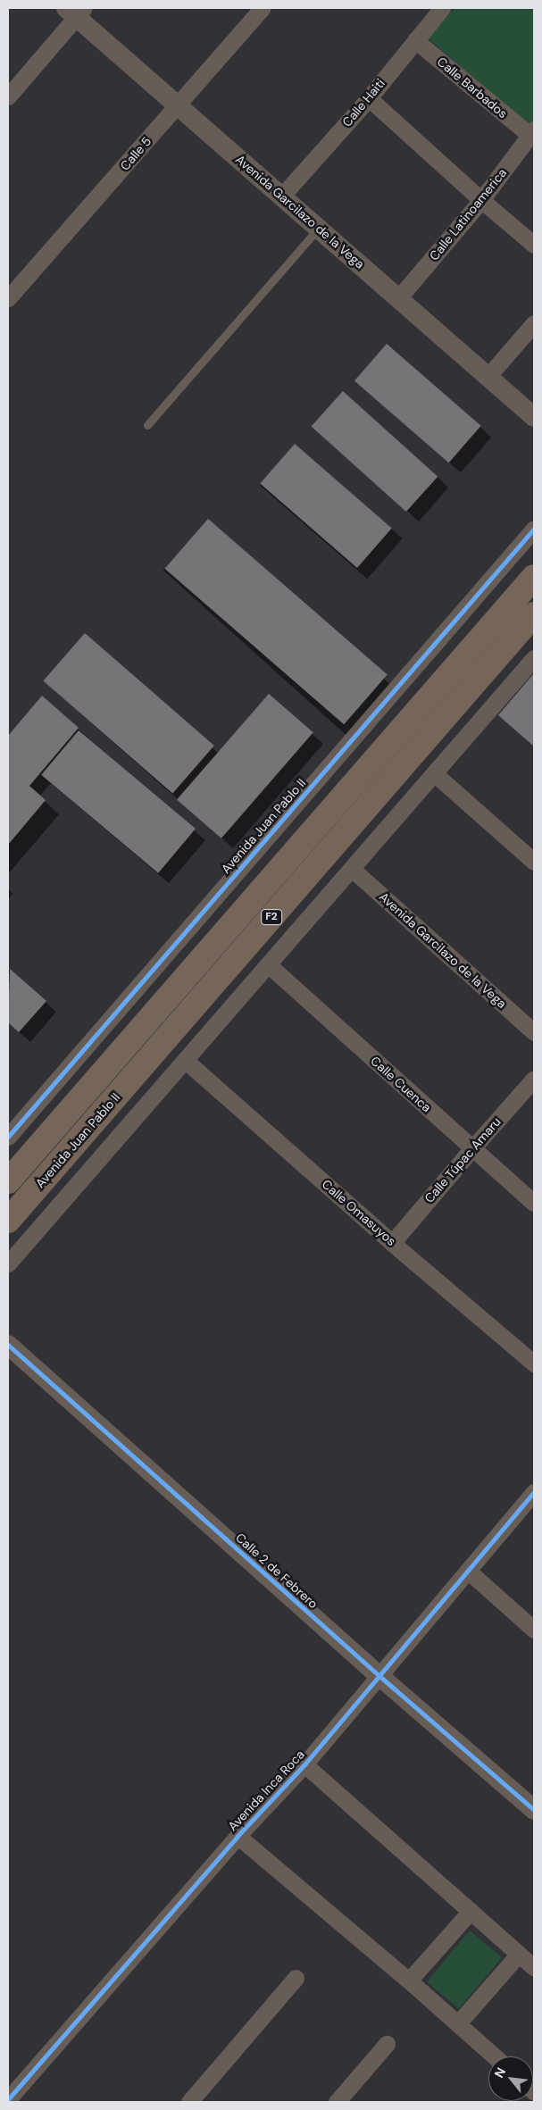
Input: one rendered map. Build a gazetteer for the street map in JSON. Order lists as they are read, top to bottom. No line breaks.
{"streets":{"highway":["Avenida Juan Pablo II","F2"],"street":["Calle Barbados","Calle Haiti","Calle 5","Avenida Garcilazo de la Vega","Calle Latinoamerica","Calle Cuenca","Calle Túpac Amaru","Calle Omasuyos","Calle 2 de Febrero","Avenida Inca Roca"]},"crossings":[["Calle Barbados","Calle Haiti"],["Calle Barbados","Calle Latinoamerica"],["Calle Haiti","Avenida Garcilazo de la Vega"],["Calle 5","Avenida Garcilazo de la Vega"],["Avenida Garcilazo de la Vega","Calle Latinoamerica"],["Calle Cuenca","Calle Túpac Amaru"],["Calle Túpac Amaru","Calle Omasuyos"],["Calle 2 de Febrero","Avenida Inca Roca"]],"north":"top left"}
